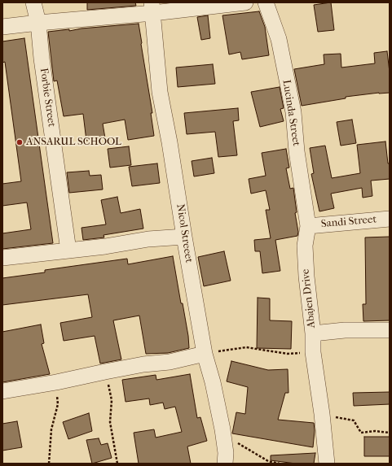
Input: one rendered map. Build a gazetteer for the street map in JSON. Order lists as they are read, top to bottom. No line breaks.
{"streets":{"street":["Forbie Street","Lucinda Street","Sandi Street","Nicol Streeet","Abajen Drive"]},"crossings":[["Lucinda Street","Sandi Street"],["Lucinda Street","Abajen Drive"],["Sandi Street","Abajen Drive"]],"places":["ANSARUL SCHOOL"]}
